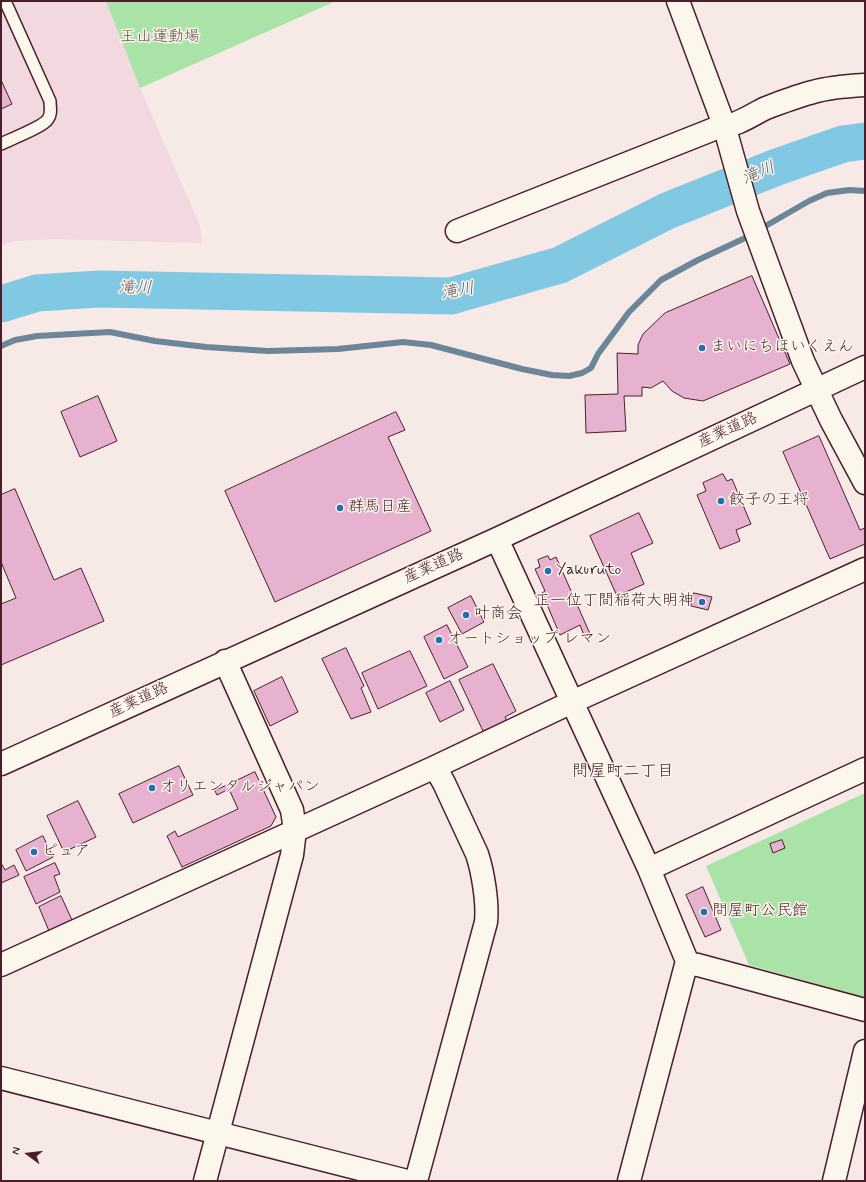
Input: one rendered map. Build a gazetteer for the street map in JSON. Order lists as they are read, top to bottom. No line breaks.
{"streets":{"street":["産業道路"]},"districts":["問屋町二丁目"],"water":["滝川"],"parks":["王山運動場"],"places":["まいにちほいくえん","餃子の王将","群馬日産","Yakuruto","正一位丁間稲荷大明神","叶商会","オートショップ レマン","オリエンタルジャパン","ピュア","問屋町公民館"],"north":"left"}
